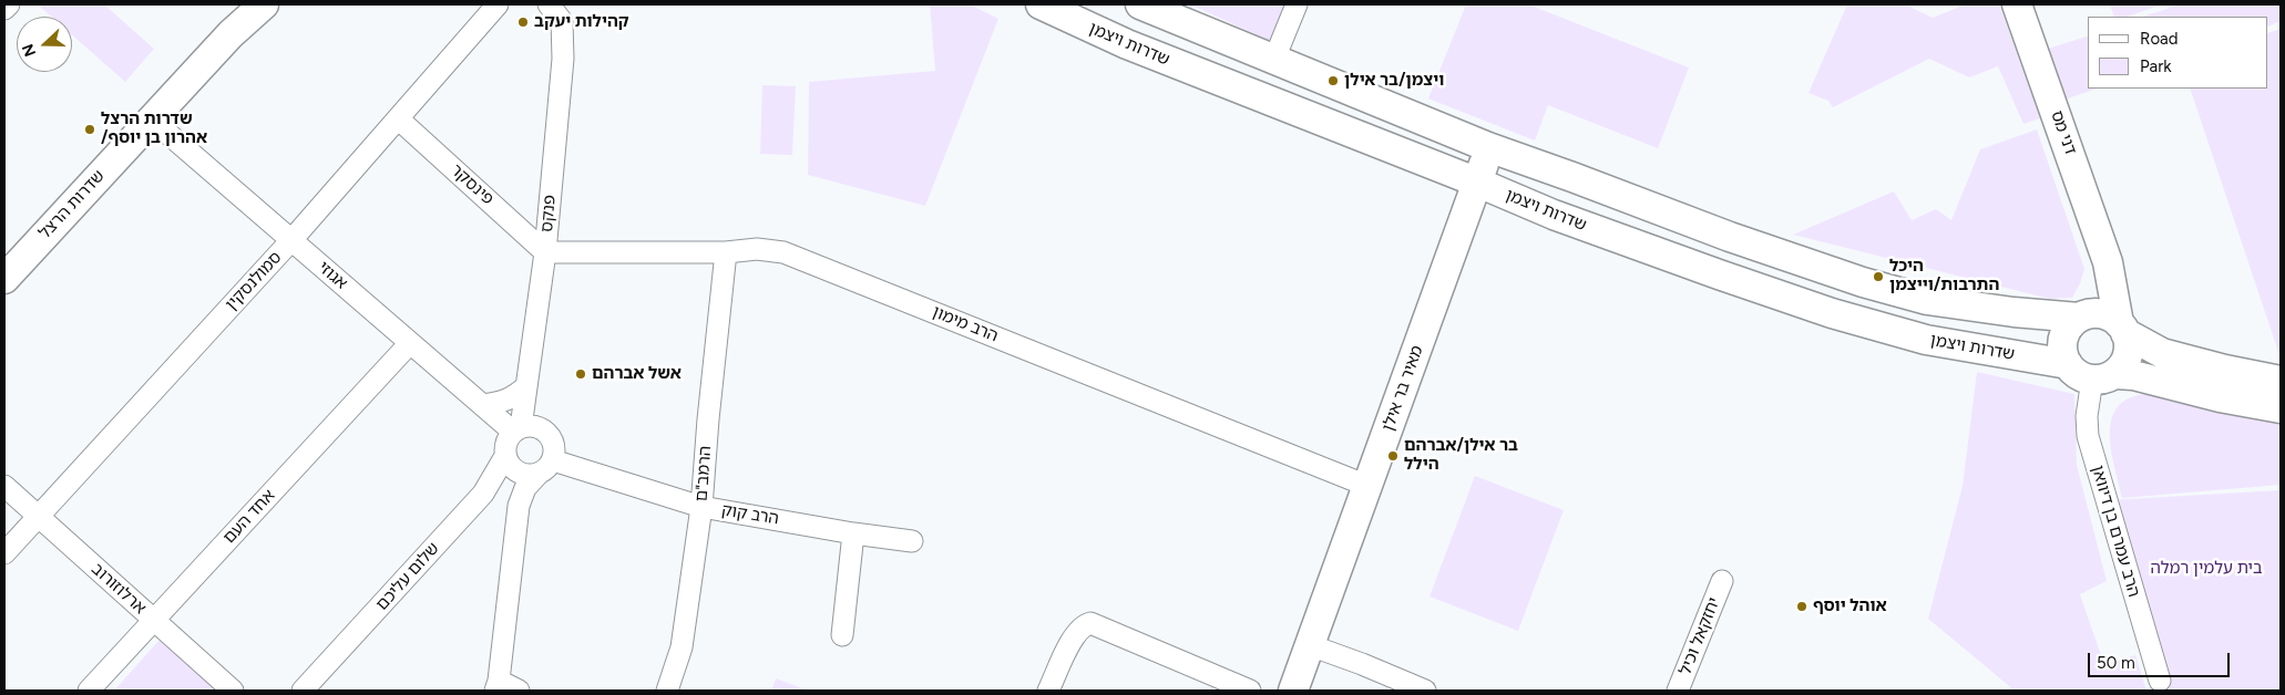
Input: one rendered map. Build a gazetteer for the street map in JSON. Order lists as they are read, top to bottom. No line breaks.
{"streets":{"main road":["שדרות ויצמן","דני מס","שדרות הרצל","מאיר בר אילן"],"street":["פינסקר","פנקס","אגוזי","סמולנסקין","הרב מימון","הרמב\"ם","הרב קוק","אחד העם","הרב עמרם בן דיוואן","שלום עליכם","ארלוזורוב","יחזקאל וכיל"]},"crossings":[["שדרות ויצמן","דני מס"],["שדרות ויצמן","מאיר בר אילן"],["שדרות ויצמן","הרב עמרם בן דיוואן"],["דני מס","הרב עמרם בן דיוואן"],["פינסקר","פנקס"],["פינסקר","סמולנסקין"],["פינסקר","הרב מימון"],["שדרות הרצל","אגוזי"],["פנקס","אגוזי"],["פנקס","הרב מימון"],["פנקס","הרב קוק"],["פנקס","שלום עליכם"],["אגוזי","סמולנסקין"],["אגוזי","הרב קוק"],["אגוזי","אחד העם"],["אגוזי","שלום עליכם"],["סמולנסקין","ארלוזורוב"],["הרב מימון","מאיר בר אילן"],["הרב מימון","הרמב\"ם"],["הרמב\"ם","הרב קוק"],["הרב קוק","שלום עליכם"],["אחד העם","ארלוזורוב"]],"parks":["בית עלמין רמלה"],"places":["קהילות יעקב","ויצמן/בר אילן","שדרות הרצל /אהרון בן יוסף","היכל התרבות/וייצמן","אשל אברהם","בר אילן/אברהם הילל","אוהל יוסף"],"legend":["Road","Park"],"scale_bar":"50 m","north":"left"}
